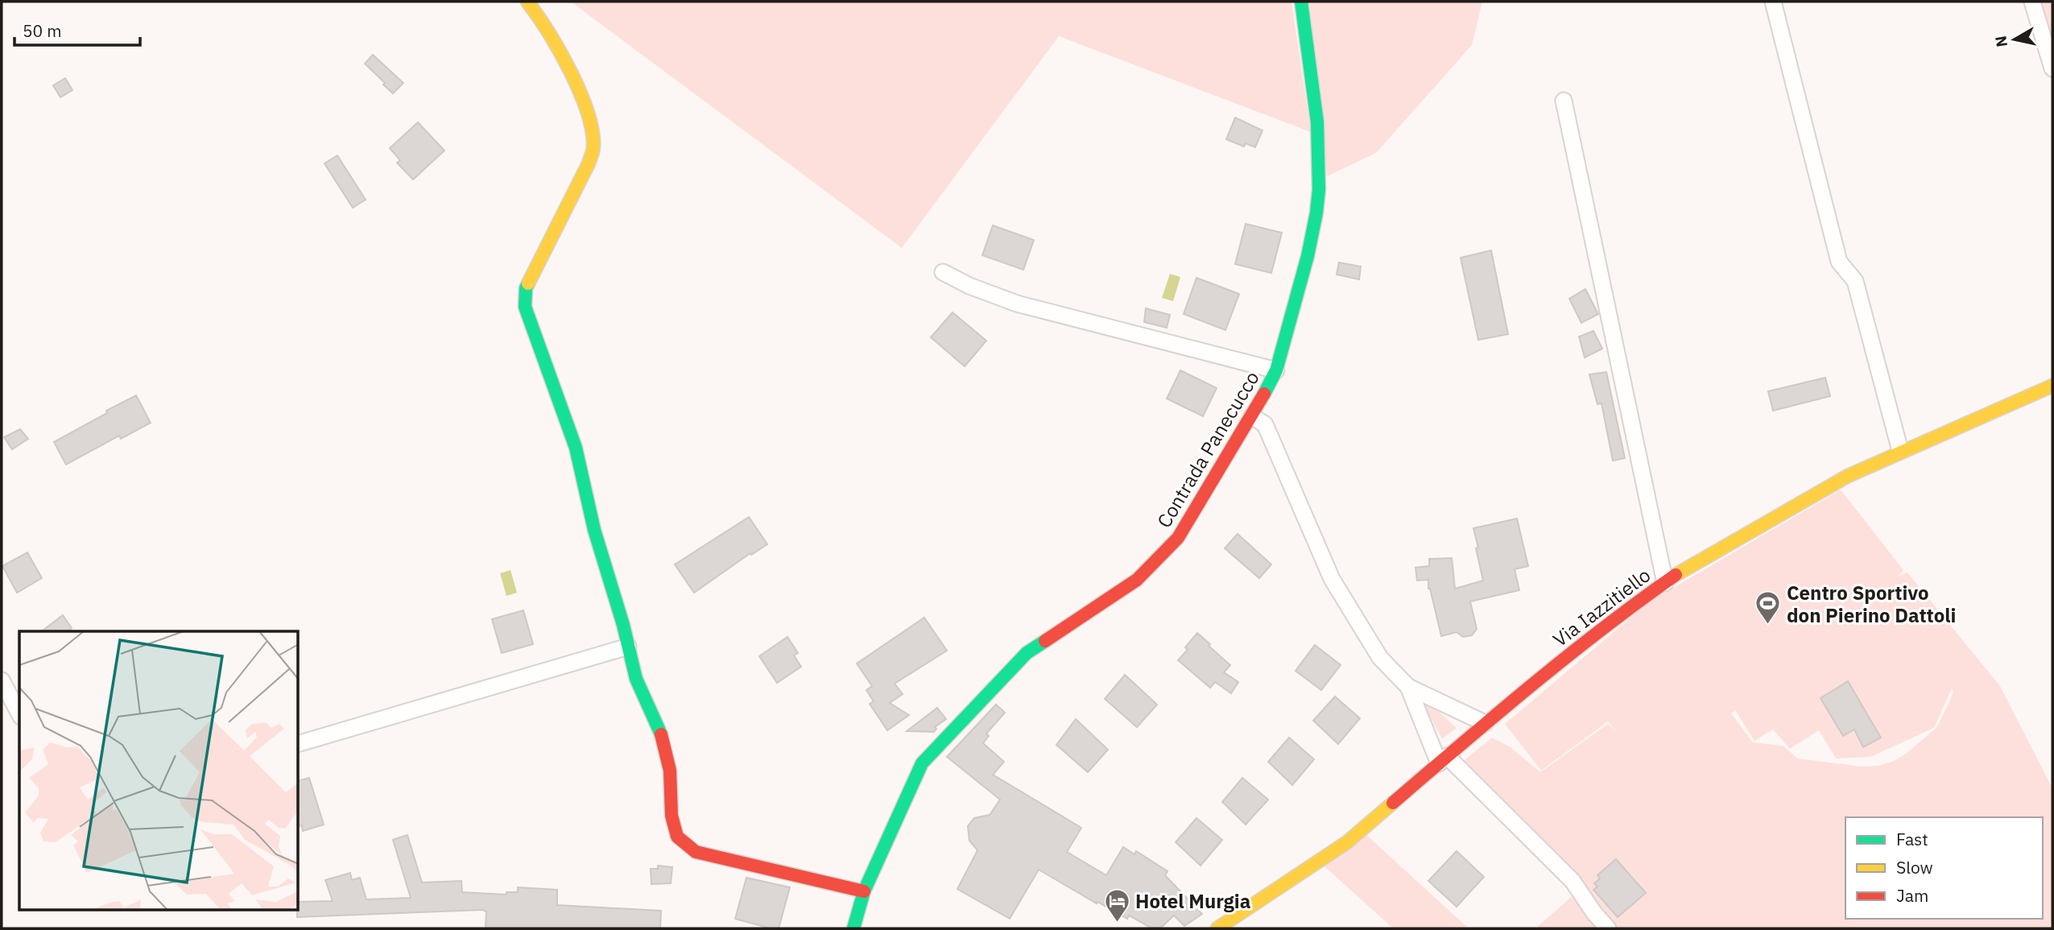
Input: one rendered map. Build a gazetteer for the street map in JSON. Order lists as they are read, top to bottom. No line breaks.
{"streets":{"street":["Contrada Panecucco","Via Iazzitiello"]},"places":{"sports":["Centro Sportivo don Pierino Dattoli"],"hotel":["Hotel Murgia"]},"legend":["Fast","Slow","Jam"],"scale_bar":"50 m","north":"left"}
